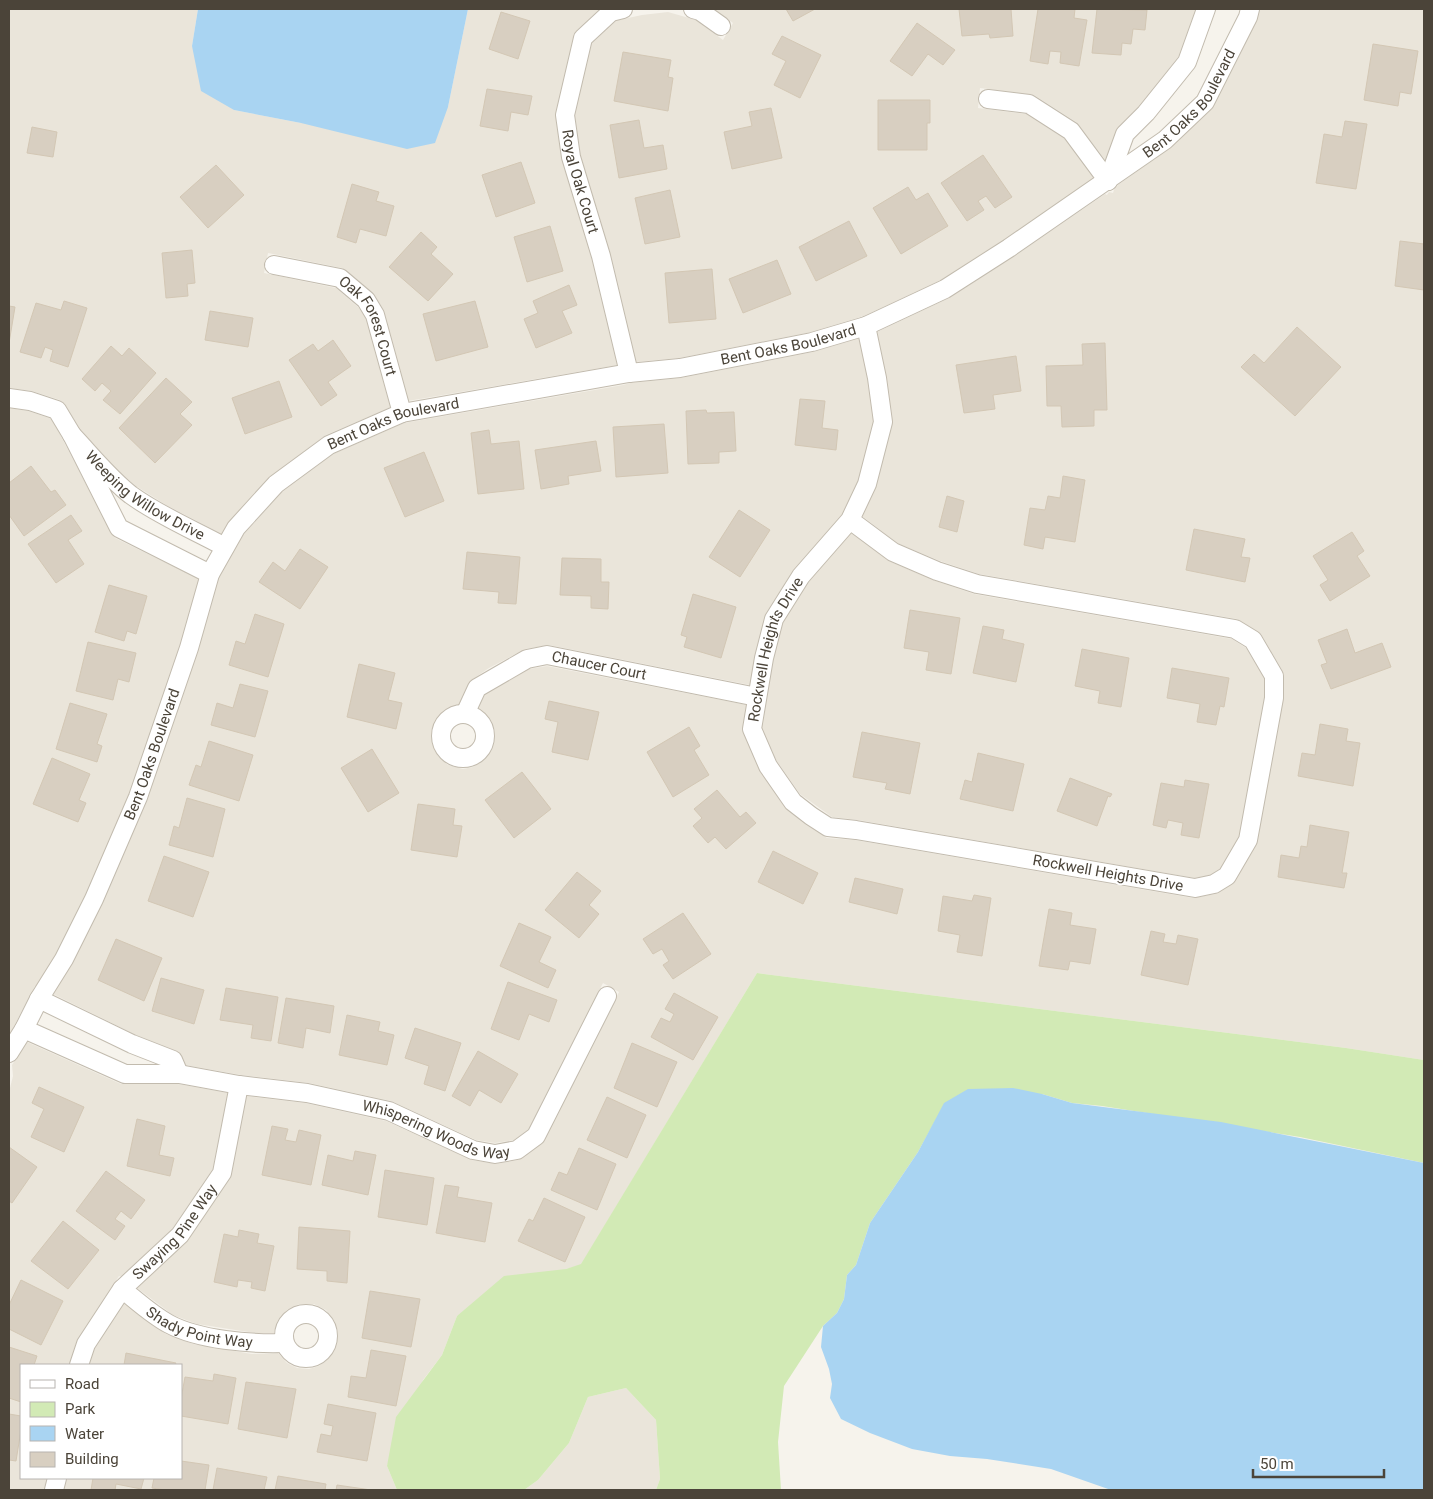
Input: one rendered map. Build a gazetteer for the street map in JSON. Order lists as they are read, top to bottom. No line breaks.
{"streets":{"street":["Bent Oaks Boulevard","Royal Oak Court","Oak Forest Court","Weeping Willow Drive","Rockwell Heights Drive","Chaucer Court","Whispering Woods Way","Swaying Pine Way","Shady Point Way"]},"crossings":[["Bent Oaks Boulevard","Royal Oak Court"],["Bent Oaks Boulevard","Oak Forest Court"],["Bent Oaks Boulevard","Weeping Willow Drive"],["Bent Oaks Boulevard","Rockwell Heights Drive"],["Bent Oaks Boulevard","Whispering Woods Way"],["Rockwell Heights Drive","Chaucer Court"],["Whispering Woods Way","Swaying Pine Way"],["Swaying Pine Way","Shady Point Way"]],"legend":["Road","Park","Water","Building"],"scale_bar":"50 m"}
